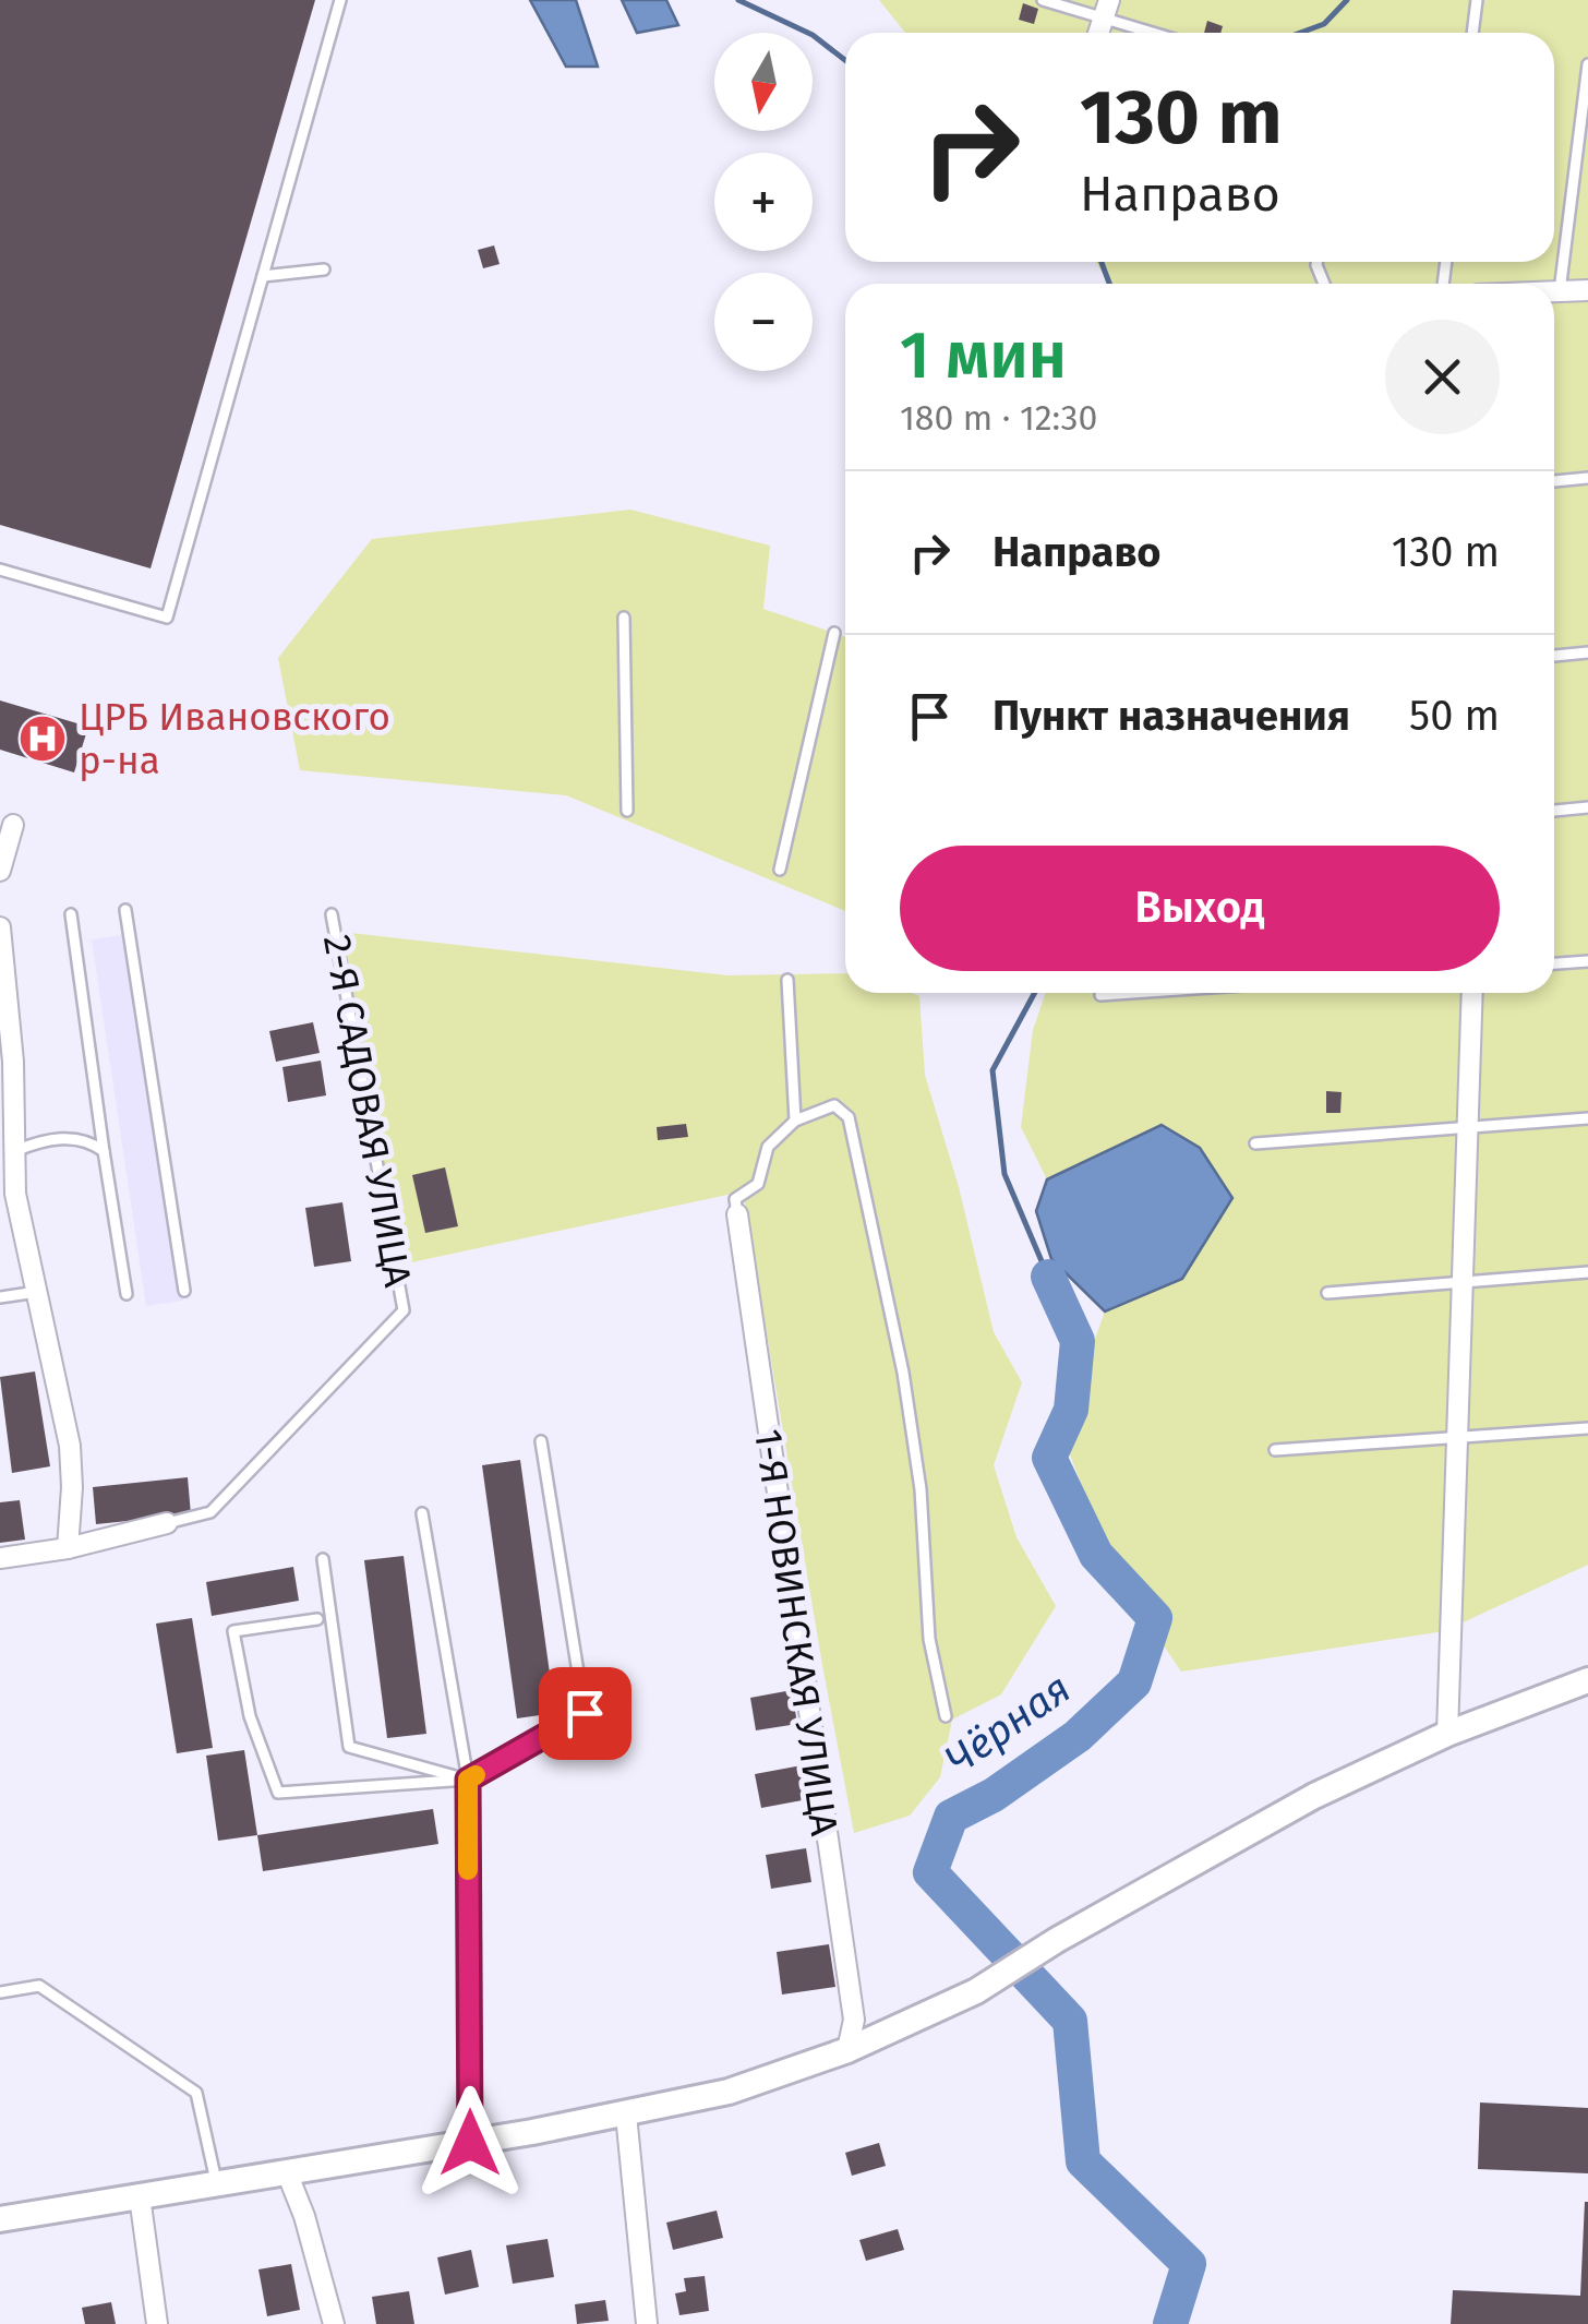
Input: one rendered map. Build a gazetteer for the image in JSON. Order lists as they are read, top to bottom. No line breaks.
{"streets":{"street":["1-Я НОВИНСКАЯ УЛИЦА"],"lane":["2-Я САДОВАЯ УЛИЦА"]},"water":["Чёрная"],"places":{"hospital":["ЦРБ Ивановского р-на"]},"north":"bottom","page":{"map_buttons":["+","−"],"turn":["130 m","Направо"],"heading":["1 мин","180 m · 12:30"],"list":[{"name":"Направо","value":"130 m"},{"name":"Пункт назначения","value":"50 m"}],"buttons":"Выход"}}
